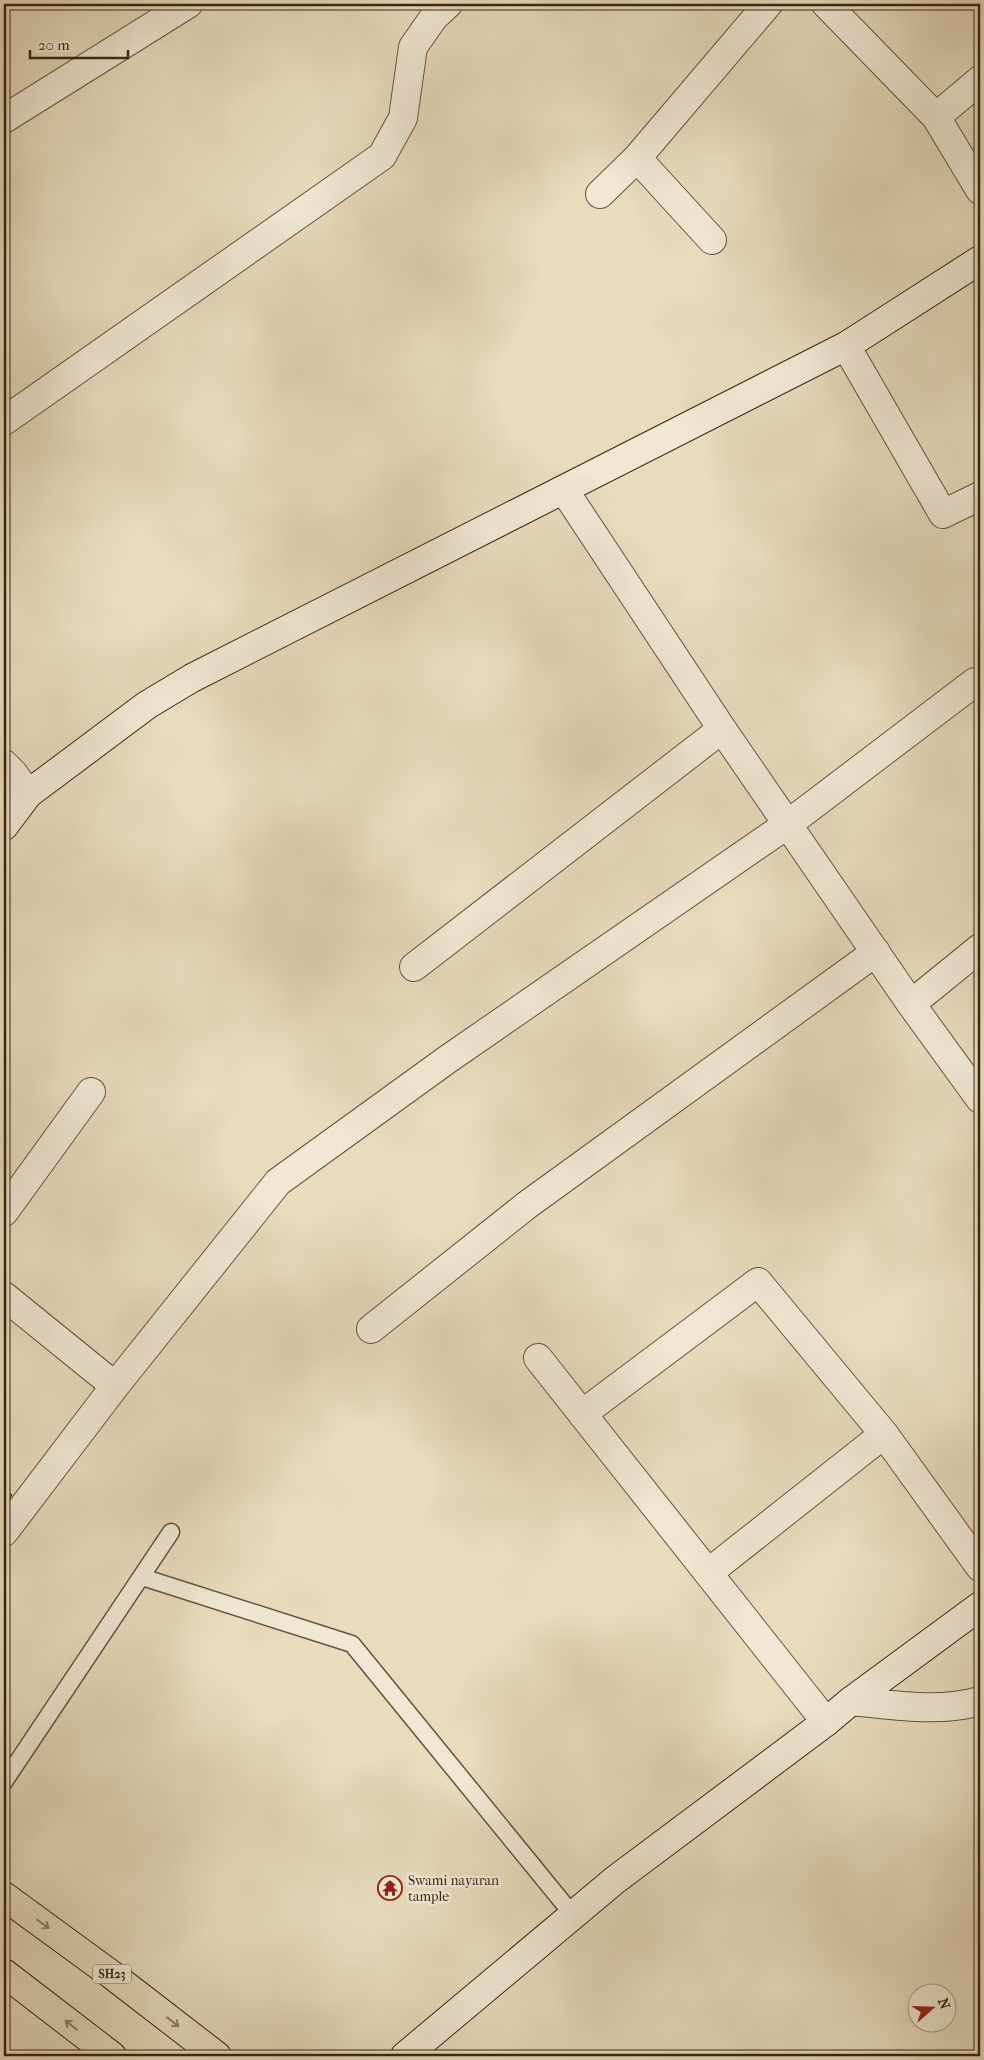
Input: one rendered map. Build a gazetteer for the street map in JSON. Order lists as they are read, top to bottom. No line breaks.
{"streets":{"main road":["SH23"]},"places":{"temple":["Swami nayaran tample"]},"scale_bar":"20 m","north":"right"}
